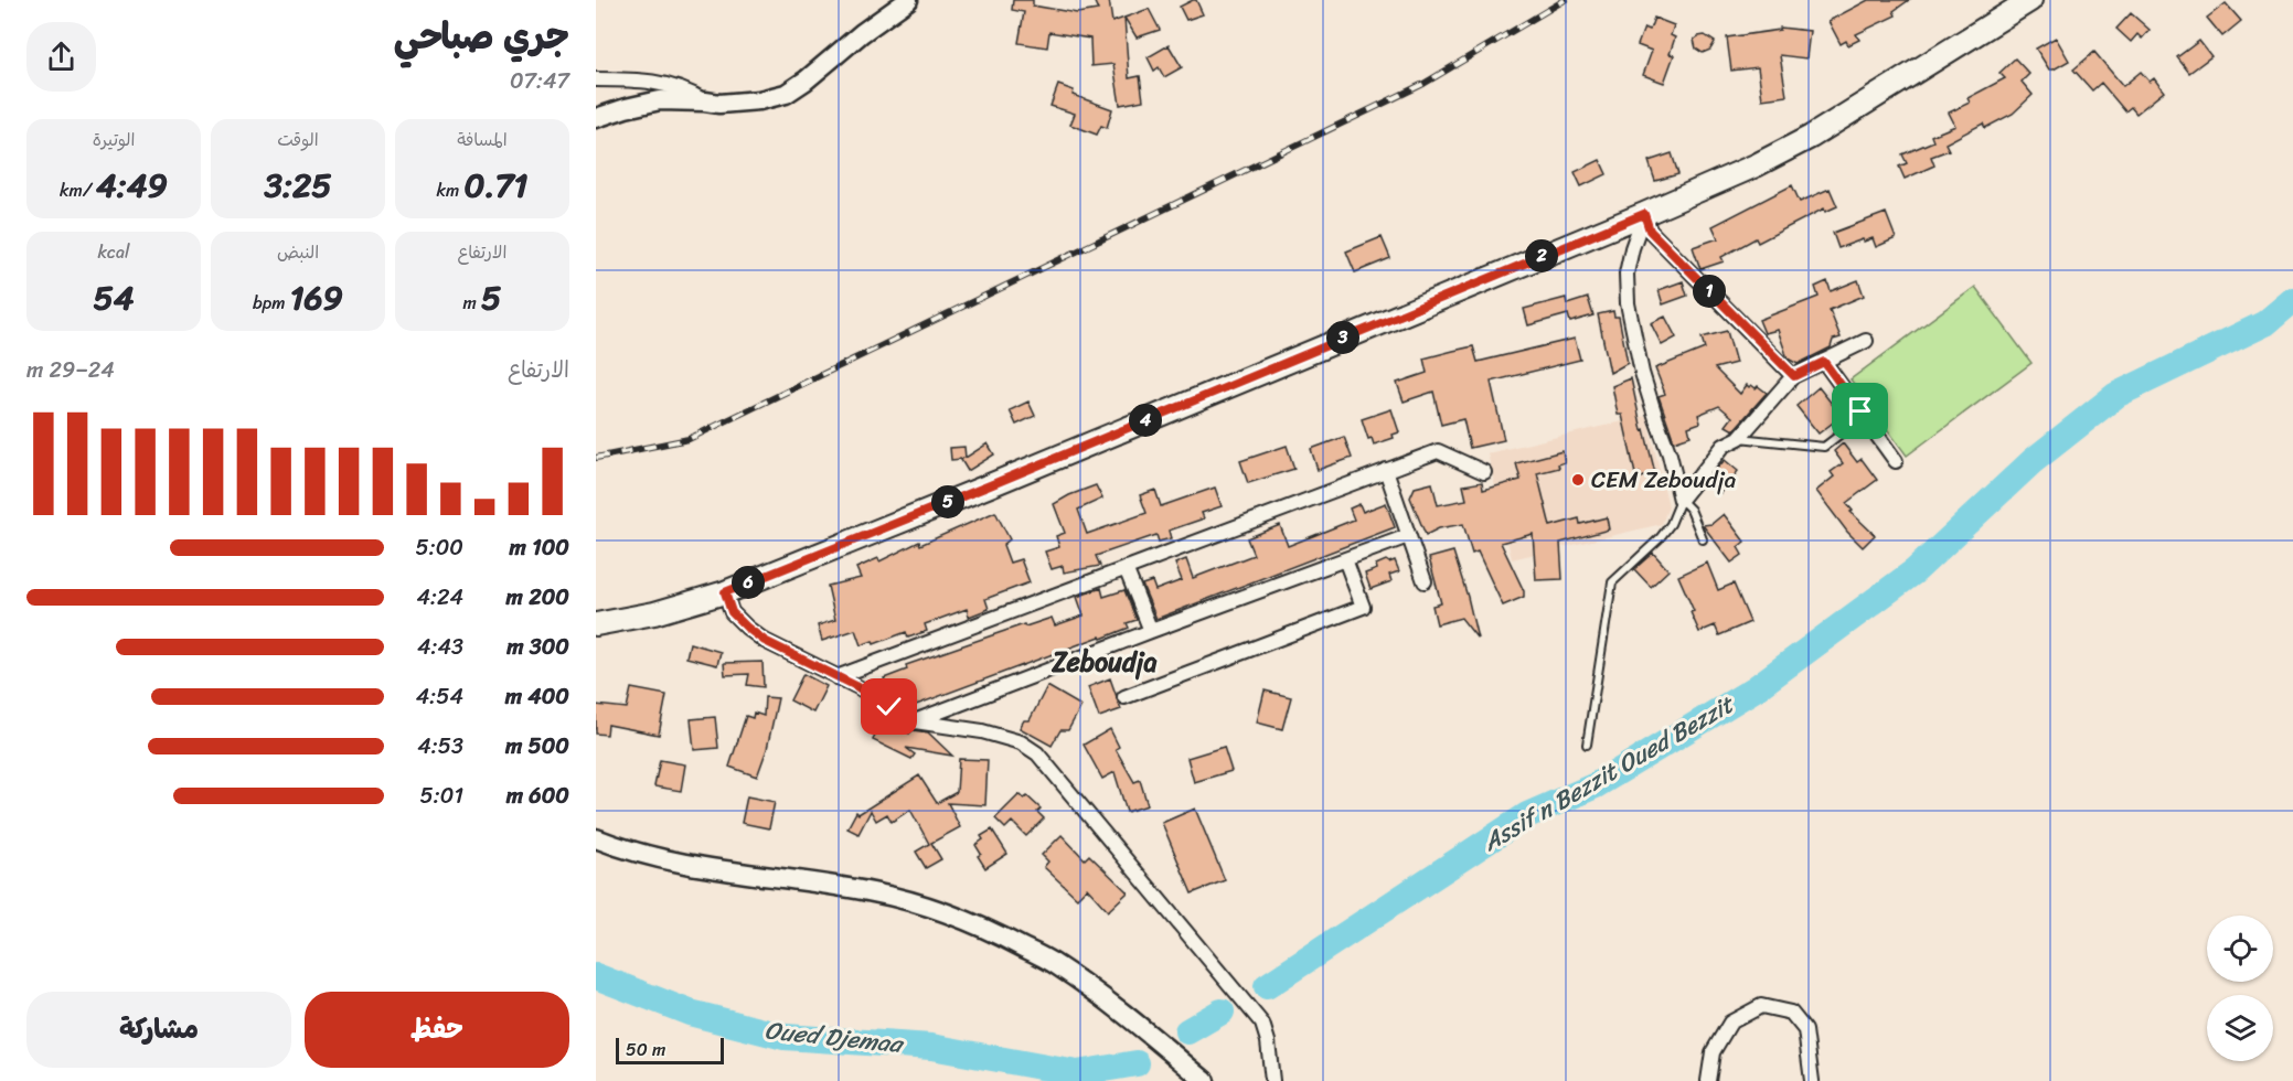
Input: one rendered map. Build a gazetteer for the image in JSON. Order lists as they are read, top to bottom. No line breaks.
{"districts":["Zeboudja"],"water":["Assif n Bezzit Oued Bezzit","Oued Djemaa"],"places":["CEM Zeboudja"],"scale_bar":"50 m","page":{"heading":["جري صباحي","07:47"],"stats":[["المسافة","0.71 km"],["الوقت","3:25"],["الوتيرة","4:49 /km"],["الارتفاع","5 m"],["النبض","169 bpm"],["kcal","54"]],"pins":["2","1","3","4","5","6"],"chart":["الارتفاع","24–29 m"],"list":[{"name":"100 m","note":"5:00"},{"name":"200 m","note":"4:24"},{"name":"300 m","note":"4:43"},{"name":"400 m","note":"4:54"},{"name":"500 m","note":"4:53"},{"name":"600 m","note":"5:01"}],"buttons":["حفظ","مشاركة"],"scale":"50 m"}}
